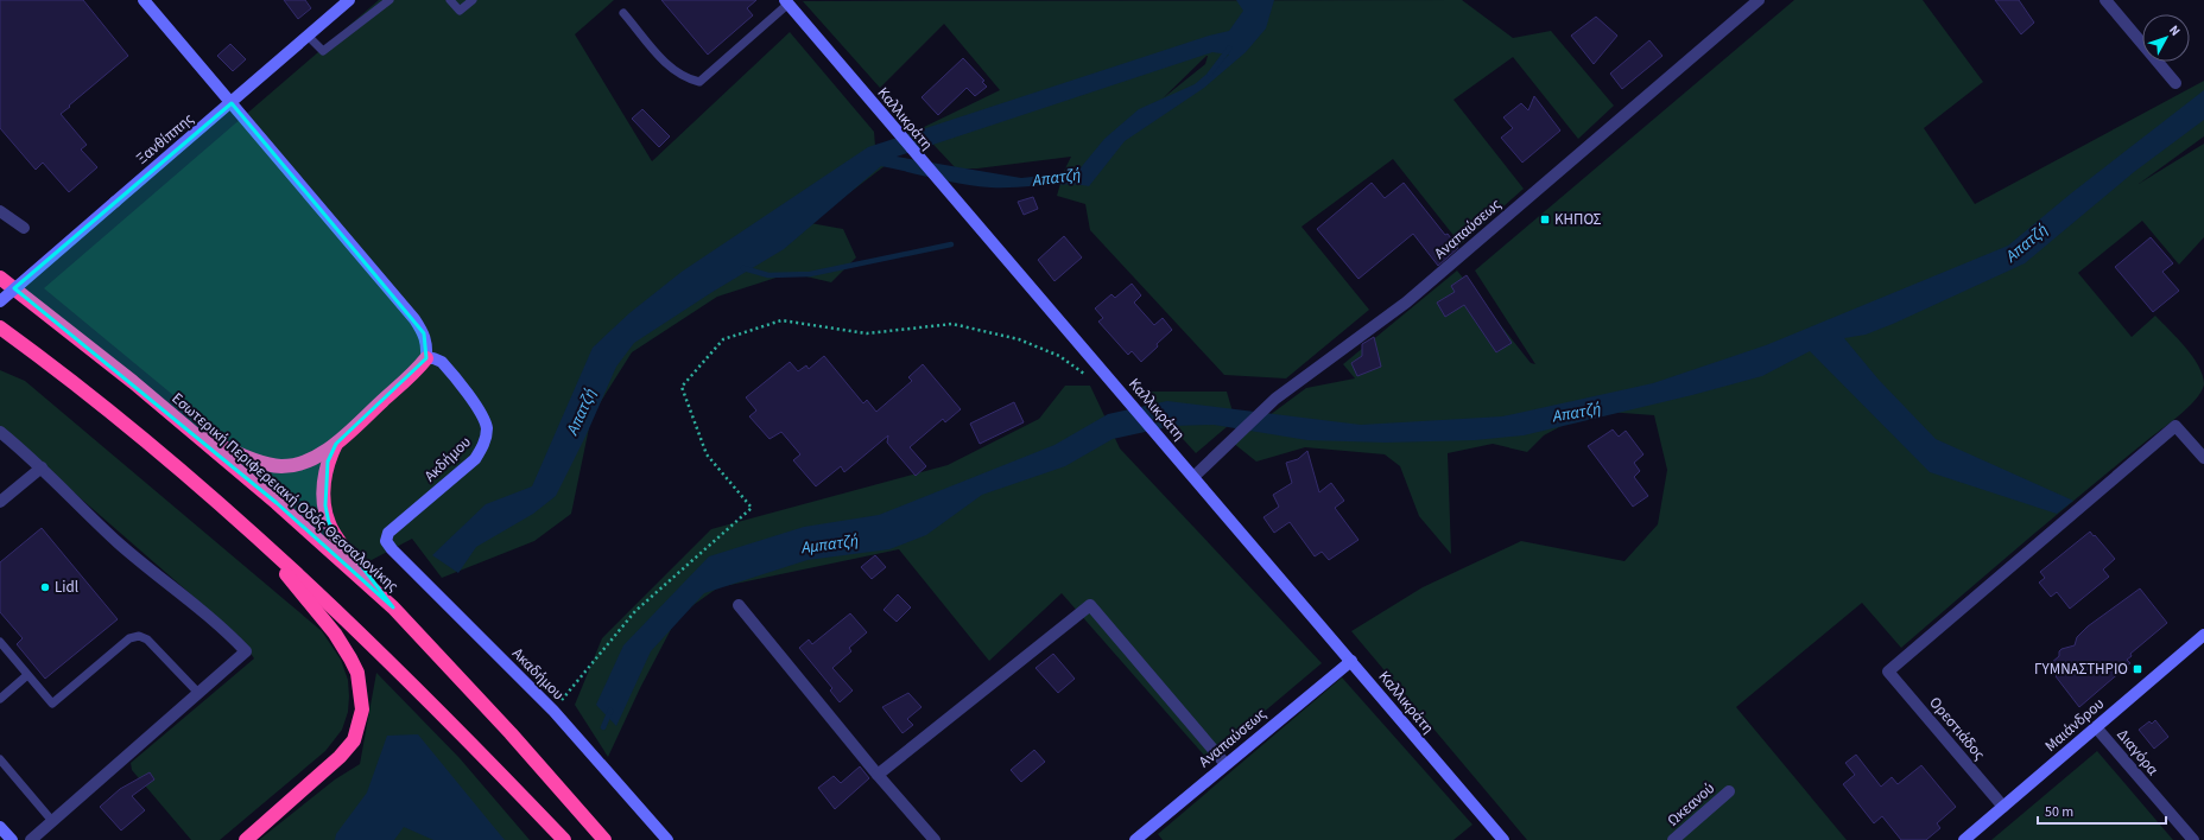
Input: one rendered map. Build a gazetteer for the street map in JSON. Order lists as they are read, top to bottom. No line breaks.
{"streets":{"highway":["Εσωτερική Περιφερειακή Οδός Θεσσαλονίκης"],"street":["Καλλικράτη","Ξανθίππης","Αναπαύσεως","Ακδήμου","Ακαδήμου","Μαιάνδρου","Ορεστιάδος","Διαγόρα","Ωκεανού"]},"crossings":[["Καλλικράτη","Αναπαύσεως"],["Ακδήμου","Ακαδήμου"],["Μαιάνδρου","Ορεστιάδος"],["Μαιάνδρου","Διαγόρα"]],"water":["Απατζή","Αμπατζή"],"places":{"transit":["ΚΗΠΟΣ","ΓΥΜΝΑΣΤΗΡΙΟ"],"other":["Lidl"]},"scale_bar":"50 m","north":"top right"}
